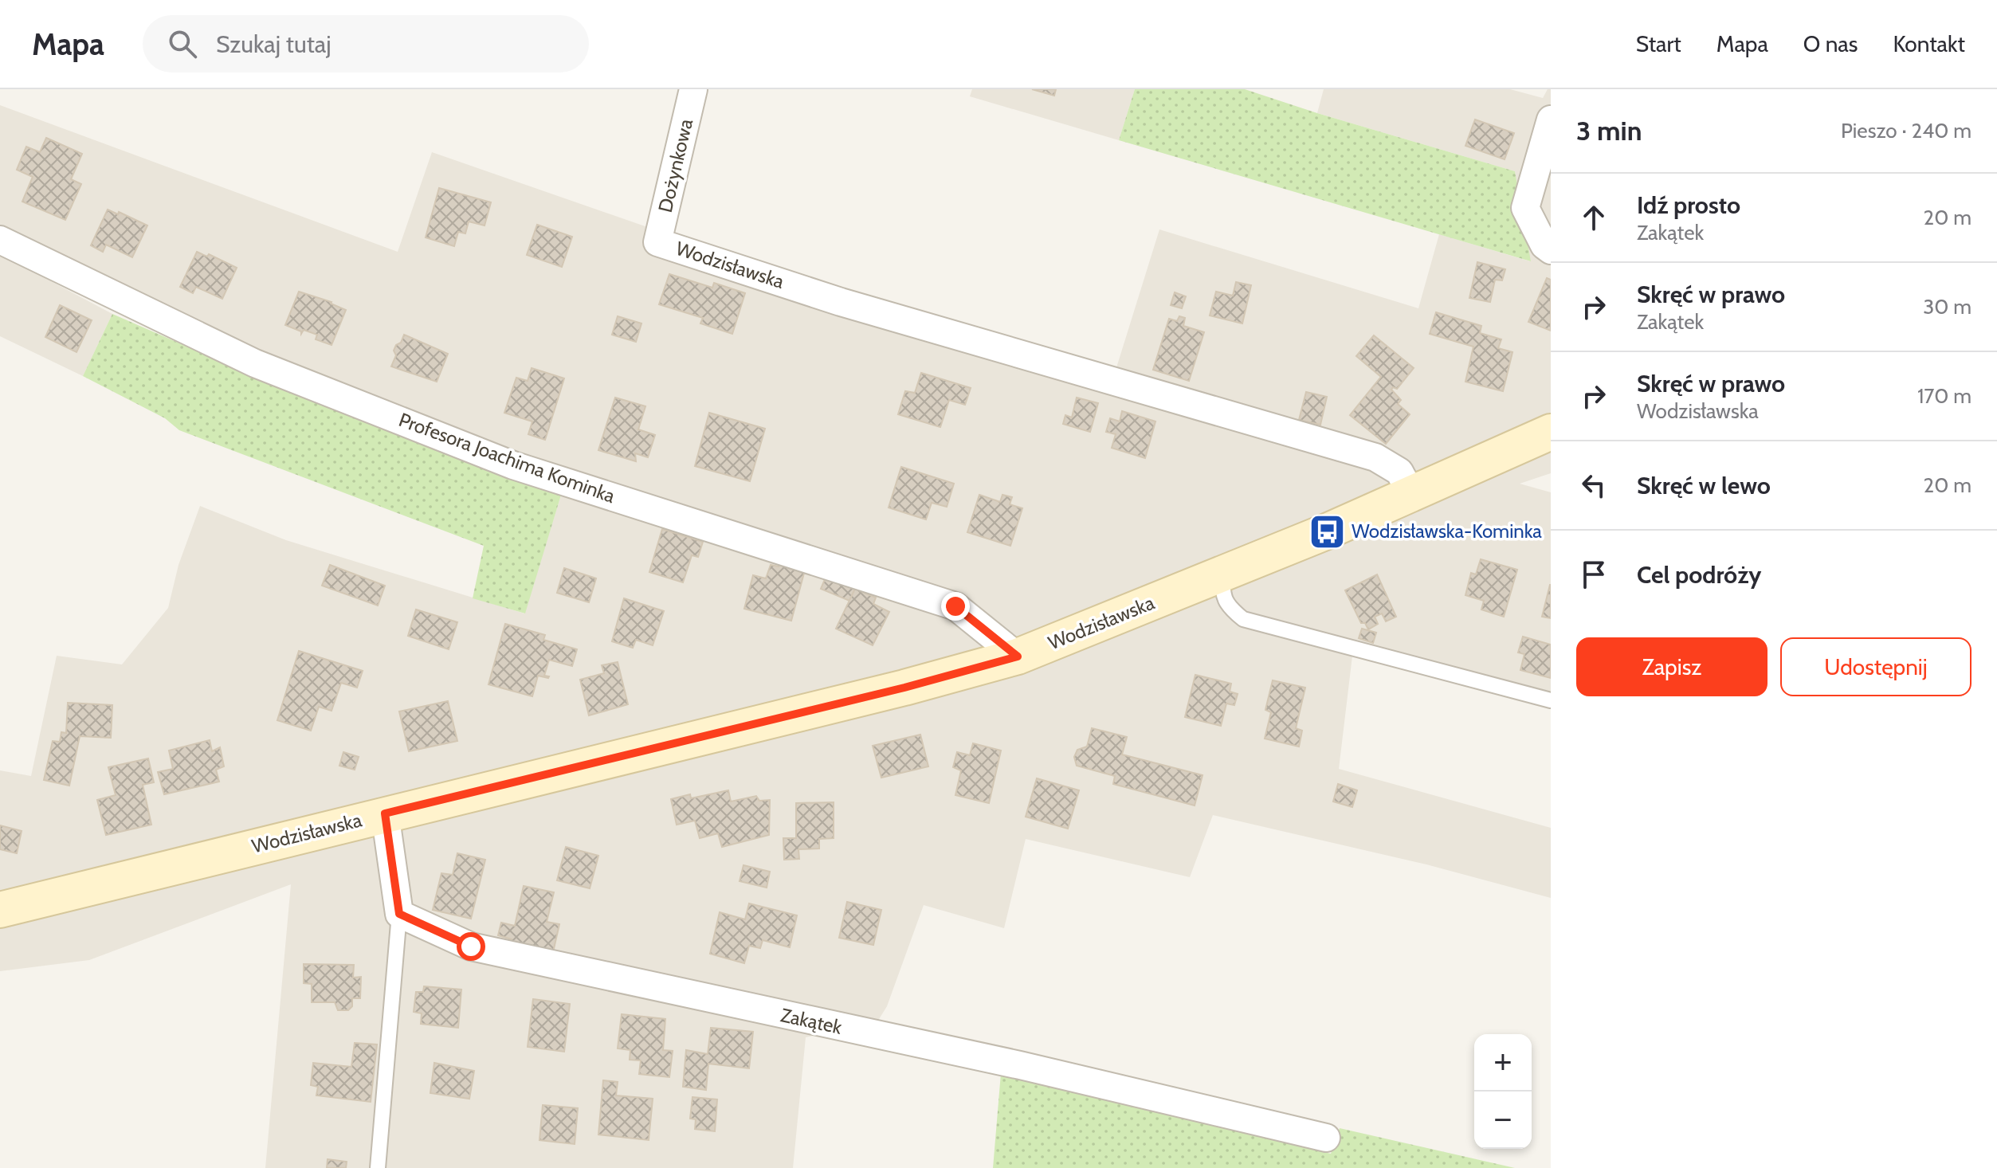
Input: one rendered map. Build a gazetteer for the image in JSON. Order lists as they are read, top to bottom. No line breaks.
{"streets":{"main road":["Wodzisławska"],"street":["Dożynkowa","Profesora Joachima Kominka","Zakątek"]},"crossings":[["Dożynkowa","Wodzisławska"],["Wodzisławska","Profesora Joachima Kominka"]],"places":{"bus stop":["Wodzisławska-Kominka"]},"page":{"header":"Mapa","search":"Szukaj tutaj","nav":["Start","Mapa","O nas","Kontakt"],"heading":["3 min","Pieszo · 240 m"],"list":[["Idź prosto","Zakątek","20 m"],["Skręć w prawo","Zakątek","30 m"],["Skręć w prawo","Wodzisławska","170 m"],["Skręć w lewo","20 m"],"Cel podróży"],"buttons":["Zapisz","Udostępnij"],"map_buttons":["+","−"]}}
